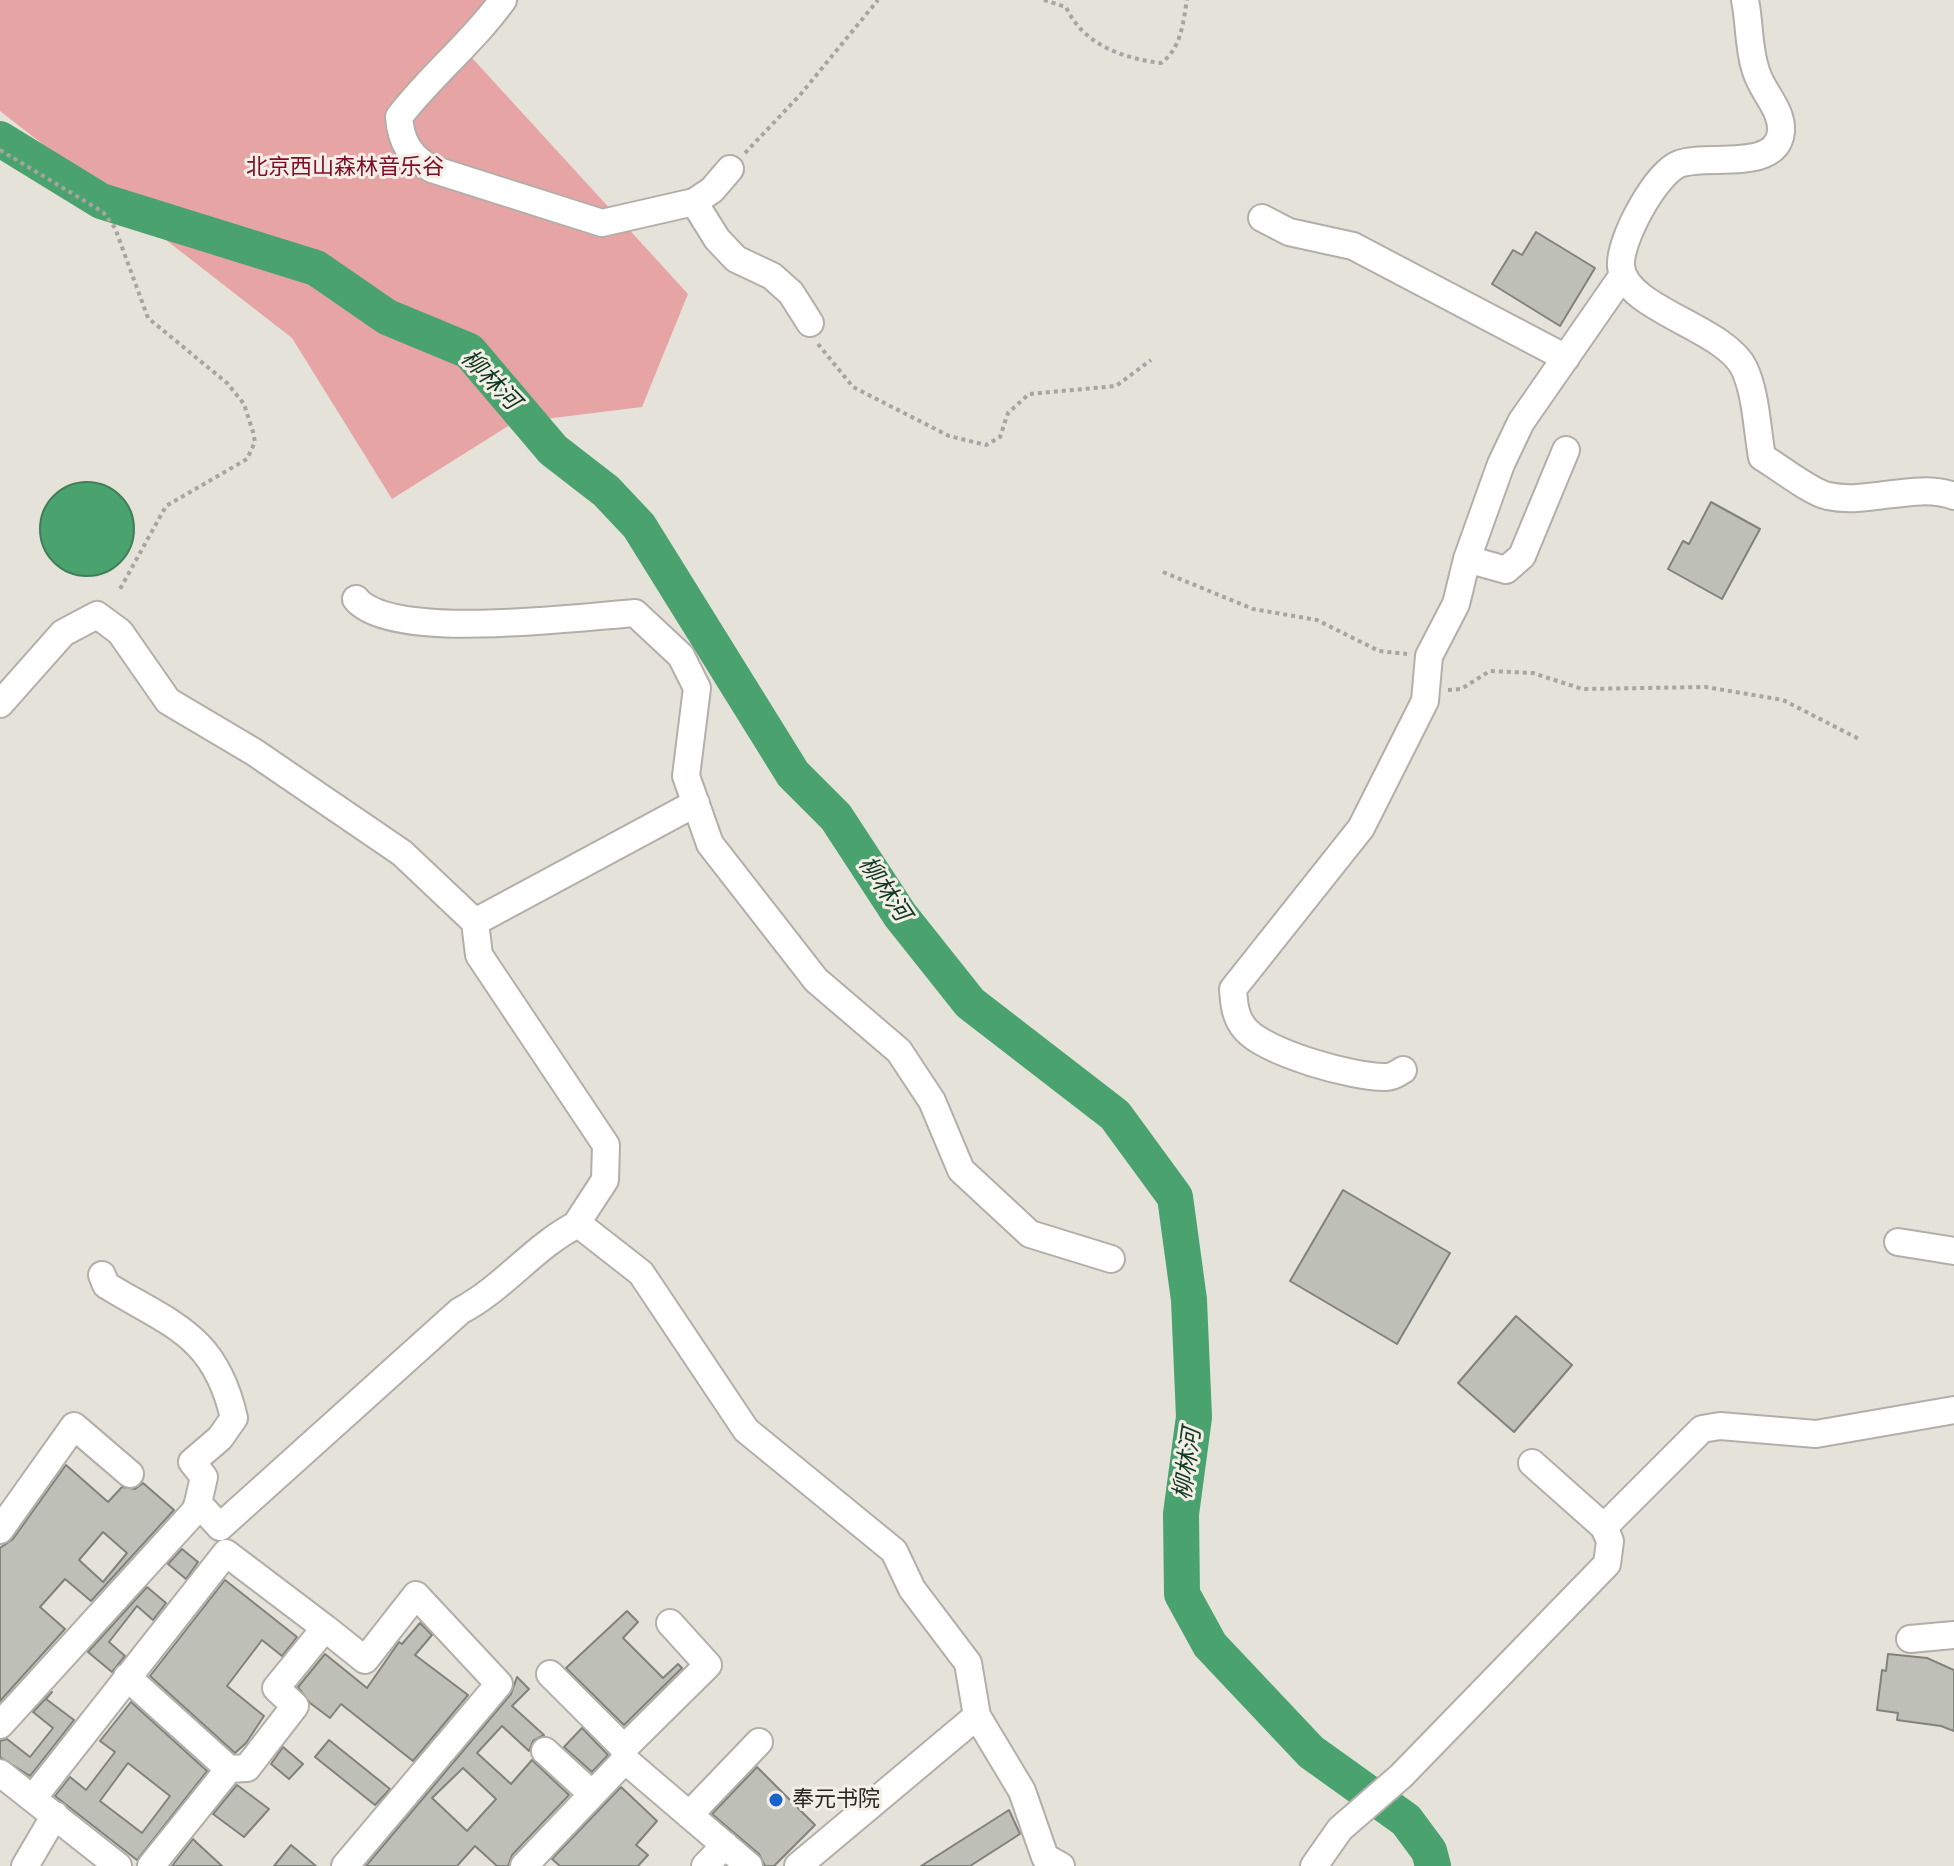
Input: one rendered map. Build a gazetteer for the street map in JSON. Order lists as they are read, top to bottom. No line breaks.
{"water":["柳林河"],"parks":["北京西山森林音乐谷"],"places":["奉元书院"]}
